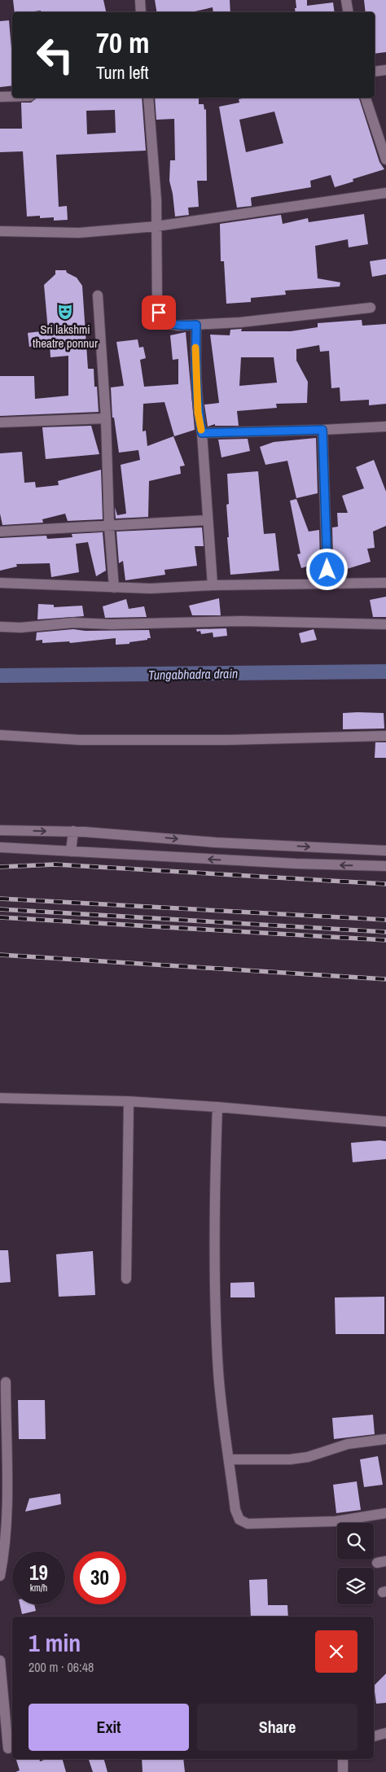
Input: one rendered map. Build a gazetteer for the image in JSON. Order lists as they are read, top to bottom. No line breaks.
{"water":["Tungabhadra drain"],"places":{"theatre":["Sri lakshmi theatre ponnur"]},"page":{"turn":["70 m","Turn left"],"speed":"19 km/h","limit":"30","heading":["1 min","200 m · 06:48"],"buttons":["Exit","Share"]}}
